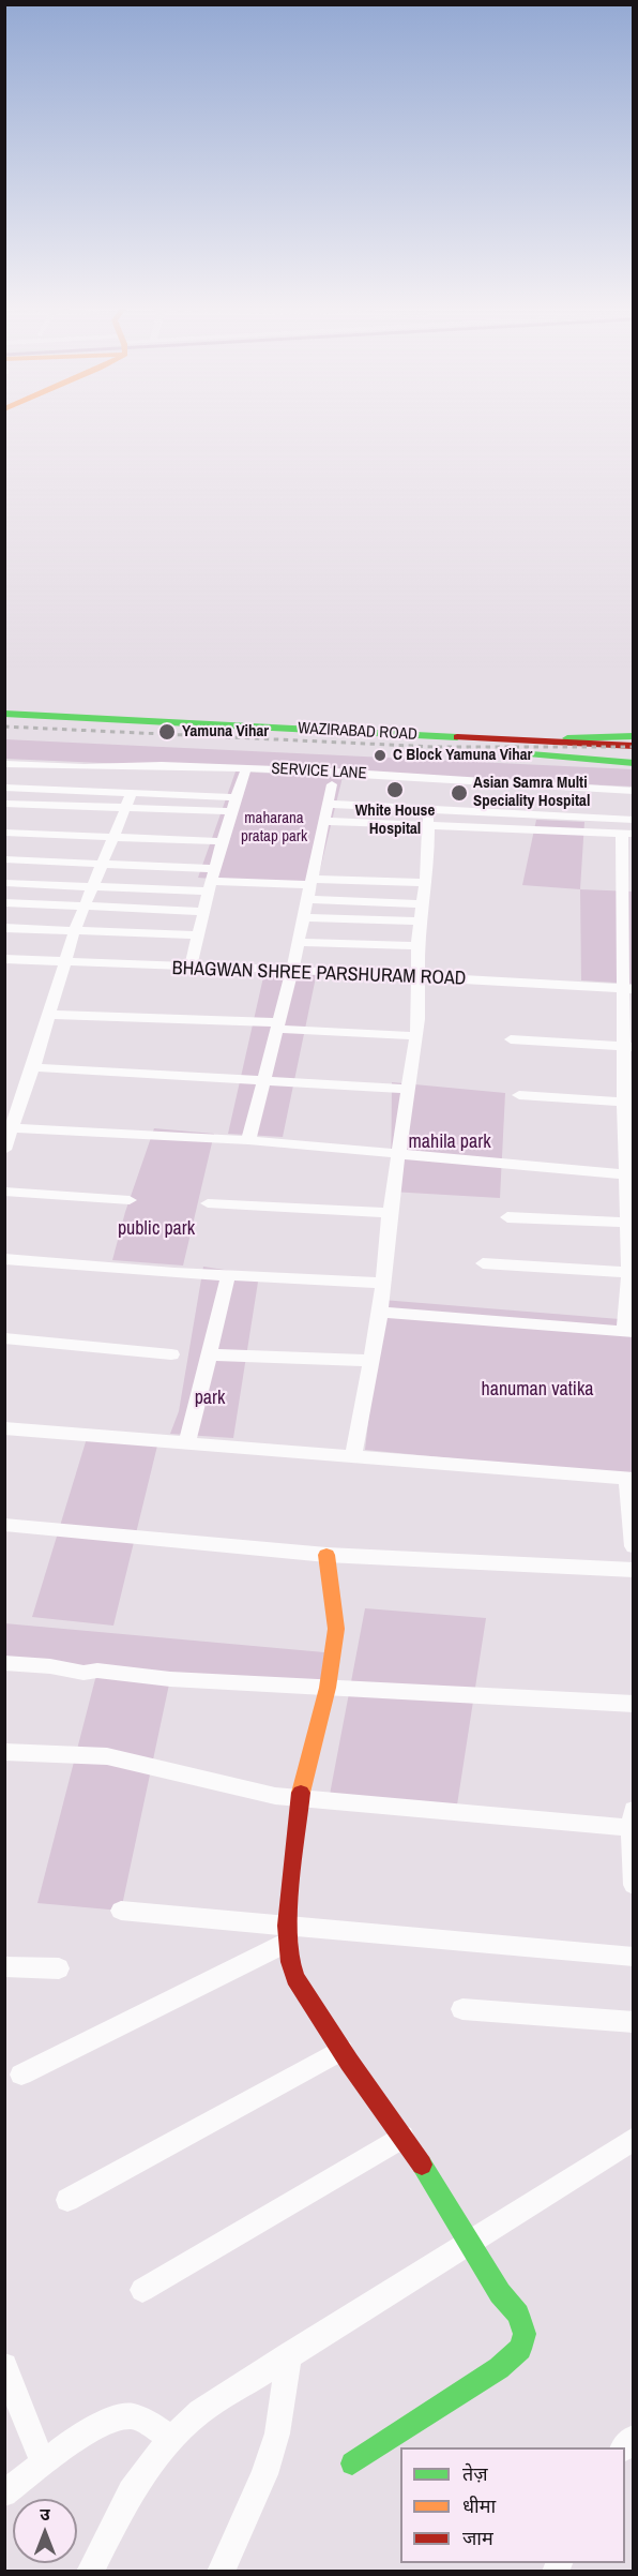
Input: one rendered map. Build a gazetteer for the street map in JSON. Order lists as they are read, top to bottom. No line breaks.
{"streets":{"main road":["WAZIRABAD ROAD"],"street":["SERVICE LANE","BHAGWAN SHREE PARSHURAM ROAD"]},"parks":["maharana pratap park","mahila park","public park","hanuman vatika","park"],"places":["Yamuna Vihar","C Block Yamuna Vihar","White House Hospital","Asian Samra Multi Speciality Hospital"],"legend":["तेज़","धीमा","जाम"],"north":"top"}
